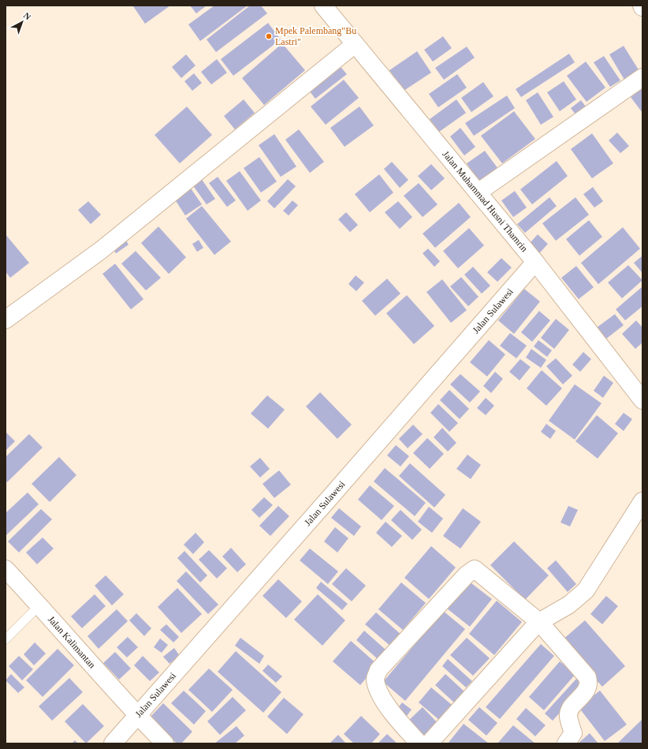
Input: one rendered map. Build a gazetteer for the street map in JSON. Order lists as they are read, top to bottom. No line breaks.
{"streets":{"street":["Jalan Muhammad Husni Thamrin","Jalan Sulawesi","Jalan Kalimantan"]},"crossings":[["Jalan Muhammad Husni Thamrin","Jalan Sulawesi"],["Jalan Sulawesi","Jalan Kalimantan"]],"places":["Mpek Palembang\"Bu Lastri\""],"north":"top right"}
